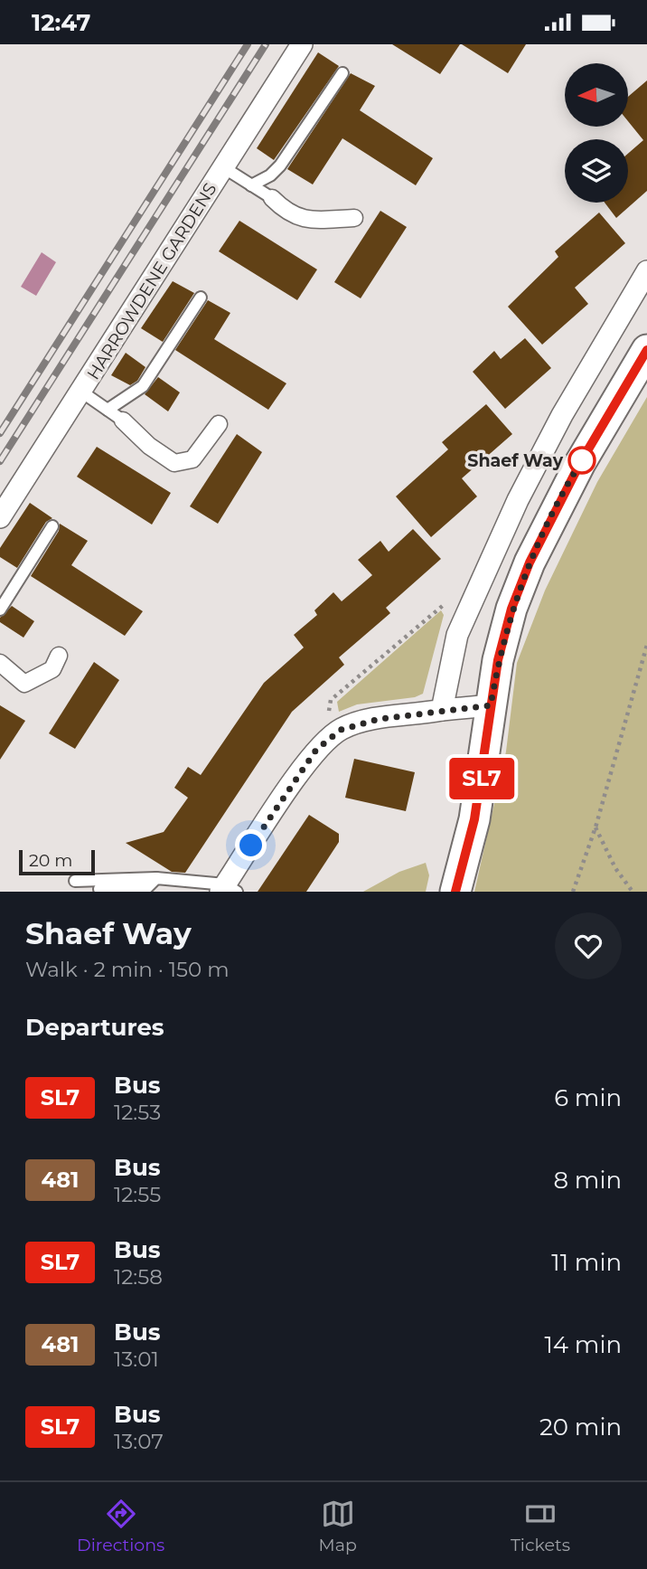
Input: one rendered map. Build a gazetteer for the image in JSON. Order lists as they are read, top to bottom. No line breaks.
{"streets":{"street":["HARROWDENE GARDENS"]},"places":["Shaef Way"],"lines":["bus line SL7"],"scale_bar":"20 m","north":"left","page":{"status":"12:47","on_map":"SL7","scale":"20 m","heading":[["Shaef Way","Walk · 2 min · 150 m"],"Departures"],"list":[{"mark":"SL7","name":"Bus","note":"12:53","value":"6 min"},{"mark":"481","name":"Bus","note":"12:55","value":"8 min"},{"mark":"SL7","name":"Bus","note":"12:58","value":"11 min"},{"mark":"481","name":"Bus","note":"13:01","value":"14 min"},{"mark":"SL7","name":"Bus","note":"13:07","value":"20 min"}],"tabs":["Directions","Map","Tickets"]}}
